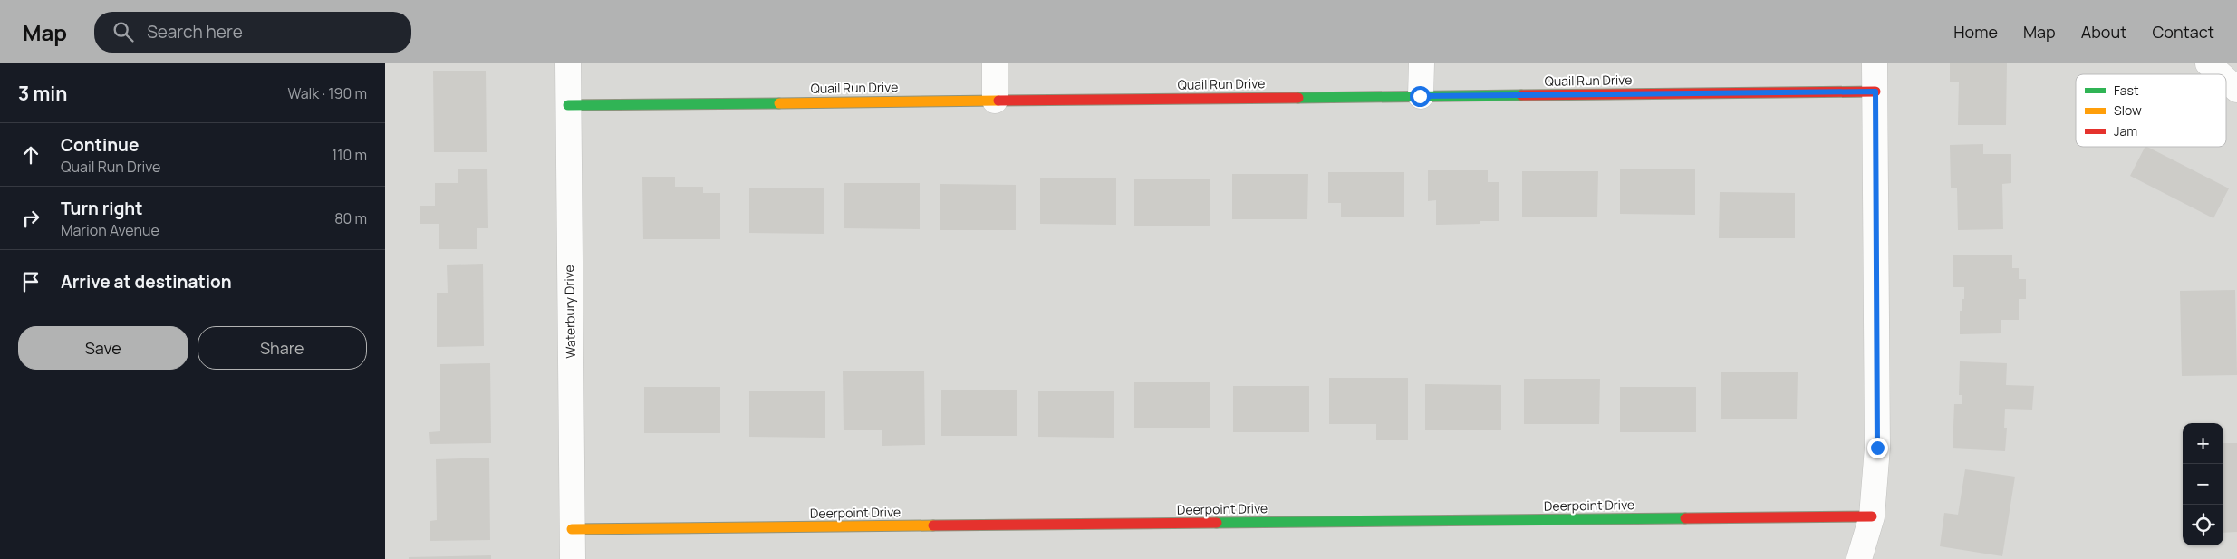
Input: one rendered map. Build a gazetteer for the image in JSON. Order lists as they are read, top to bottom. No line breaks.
{"streets":{"street":["Quail Run Drive","Waterbury Drive","Deerpoint Drive"]},"crossings":[["Quail Run Drive","Waterbury Drive"],["Waterbury Drive","Deerpoint Drive"]],"legend":["Fast","Slow","Jam"],"page":{"header":"Map","search":"Search here","nav":["Home","Map","About","Contact"],"heading":["3 min","Walk · 190 m"],"list":[["Continue","Quail Run Drive","110 m"],["Turn right","Marion Avenue","80 m"],"Arrive at destination"],"buttons":["Save","Share"],"map_buttons":["+","−"]}}
